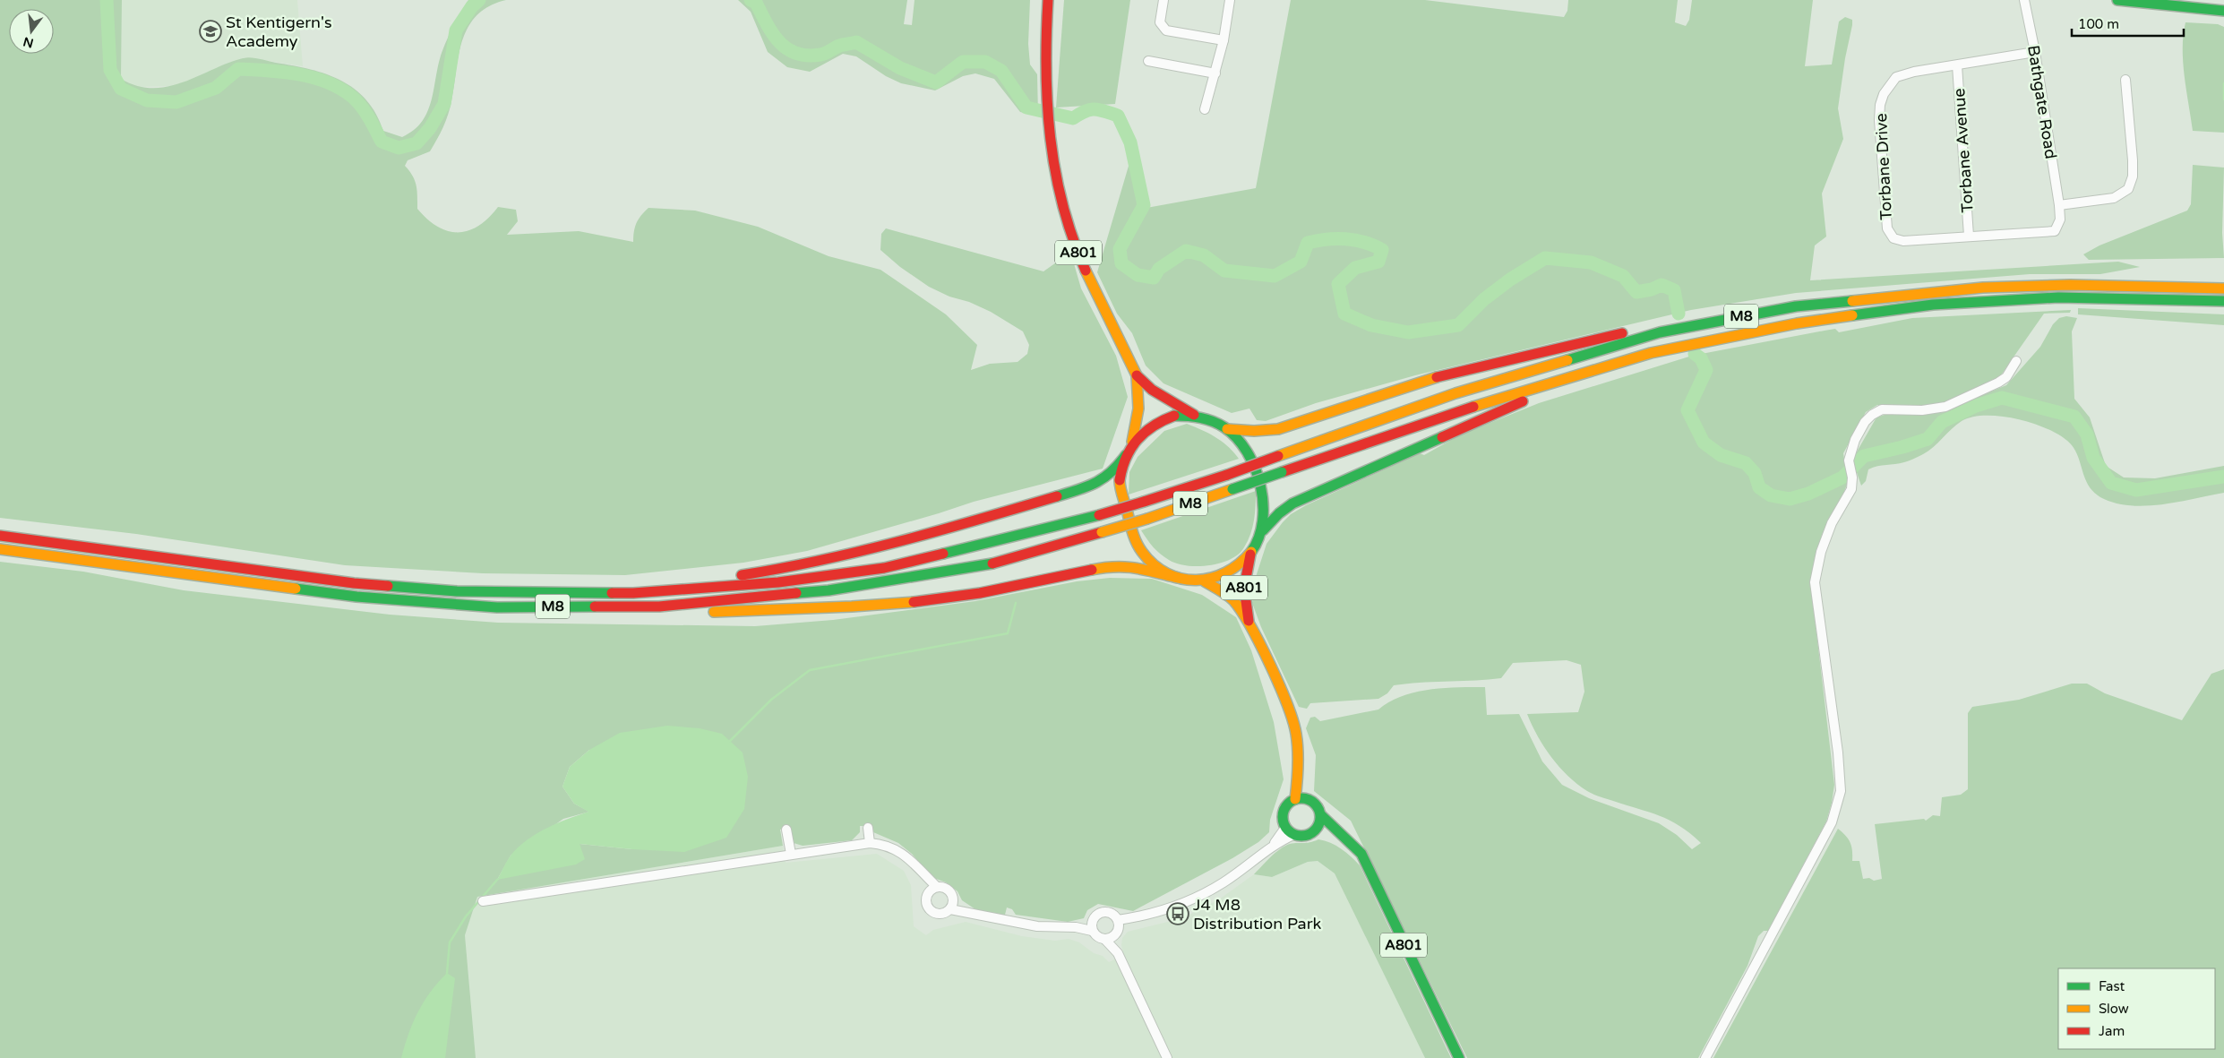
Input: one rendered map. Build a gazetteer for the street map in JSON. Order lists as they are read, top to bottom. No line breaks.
{"streets":{"main road":["A801","M8"],"street":["Bathgate Road","Torbane Avenue","Torbane Drive"]},"crossings":[["Bathgate Road","Torbane Drive"],["Torbane Avenue","Torbane Drive"],["A801","M8"]],"places":{"school or university":["St Kentigern's Academy"],"bus stop":["J4 M8 Distribution Park"]},"legend":["Fast","Slow","Jam"],"scale_bar":"100 m","north":"bottom"}
